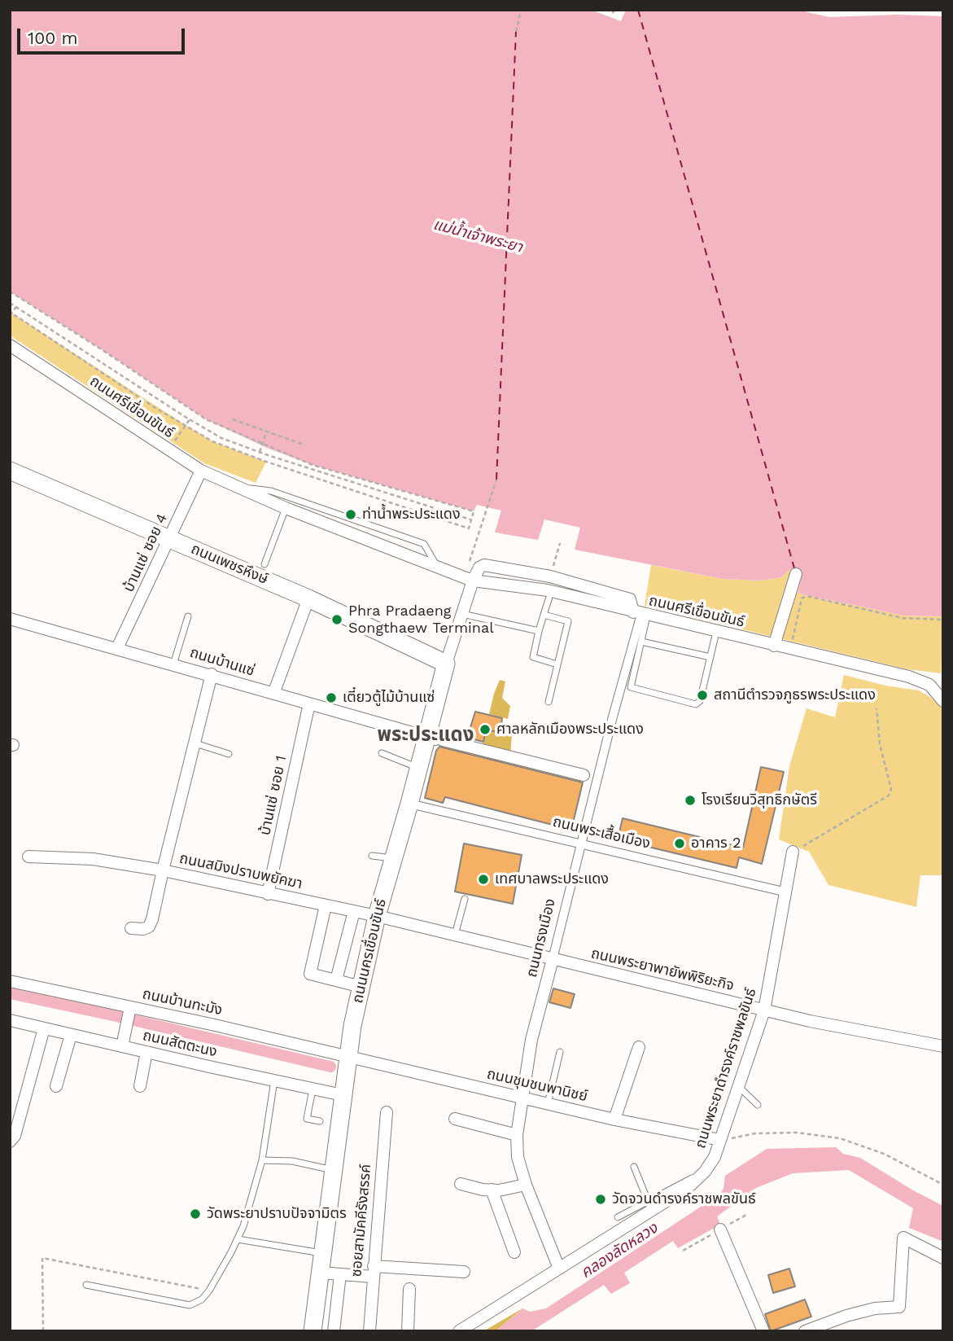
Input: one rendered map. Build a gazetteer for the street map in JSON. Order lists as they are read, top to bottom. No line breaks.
{"streets":{"main road":["ถนนเพชรหึงษ์","ถนนนครเขื่อนขันธ์"],"street":["ถนนศรีเขื่อนขันธ์","บ้านแซ่ ซอย 4","ถนนบ้านแซ่","บ้านแซ่ ซอย 1","ถนนพระเสื้อเมือง","ถนนสมิงปราบพยัคฆา","ถนนทรงเมือง","ถนนพระยาพายัพพิริยะกิจ","ถนนบ้านทะมัง","ถนนสัตตะนง","ถนนพระยาดำรงค์ราชพลขันธ์","ถนนชุมชนพานิชย์","ซอยสามัคคีรังสรรค์"]},"crossings":[["ถนนศรีเขื่อนขันธ์","บ้านแซ่ ซอย 4"],["ถนนศรีเขื่อนขันธ์","ถนนทรงเมือง"],["ถนนศรีเขื่อนขันธ์","ถนนนครเขื่อนขันธ์"],["บ้านแซ่ ซอย 4","ถนนเพชรหึงษ์"],["บ้านแซ่ ซอย 4","ถนนบ้านแซ่"],["ถนนเพชรหึงษ์","ถนนนครเขื่อนขันธ์"],["ถนนบ้านแซ่","บ้านแซ่ ซอย 1"],["ถนนบ้านแซ่","ถนนสมิงปราบพยัคฆา"],["ถนนบ้านแซ่","ถนนนครเขื่อนขันธ์"],["บ้านแซ่ ซอย 1","ถนนสมิงปราบพยัคฆา"],["ถนนพระเสื้อเมือง","ถนนทรงเมือง"],["ถนนพระเสื้อเมือง","ถนนนครเขื่อนขันธ์"],["ถนนพระเสื้อเมือง","ถนนพระยาดำรงค์ราชพลขันธ์"],["ถนนสมิงปราบพยัคฆา","ถนนนครเขื่อนขันธ์"],["ถนนสมิงปราบพยัคฆา","ถนนพระยาพายัพพิริยะกิจ"],["ถนนทรงเมือง","ถนนพระยาพายัพพิริยะกิจ"],["ถนนทรงเมือง","ถนนพระยาดำรงค์ราชพลขันธ์"],["ถนนทรงเมือง","ถนนชุมชนพานิชย์"],["ถนนนครเขื่อนขันธ์","ถนนพระยาพายัพพิริยะกิจ"],["ถนนนครเขื่อนขันธ์","ถนนบ้านทะมัง"],["ถนนนครเขื่อนขันธ์","ถนนสัตตะนง"],["ถนนนครเขื่อนขันธ์","ถนนชุมชนพานิชย์"],["ถนนพระยาพายัพพิริยะกิจ","ถนนพระยาดำรงค์ราชพลขันธ์"],["ถนนบ้านทะมัง","ถนนชุมชนพานิชย์"],["ถนนพระยาดำรงค์ราชพลขันธ์","ถนนชุมชนพานิชย์"]],"districts":["พระประแดง"],"water":["แม่น้ำเจ้าพระยา","คลองลัดหลวง"],"places":["ท่าน้ำพระประแดง","Phra Pradaeng Songthaew Terminal","สถานีตำรวจภูธรพระประแดง","เตี๋ยวตู้ไม้บ้านแซ่","ศาลหลักเมืองพระประแดง","โรงเรียนวิสุทธิกษัตรี","อาคาร 2","เทศบาลพระประแดง","วัดจวนดำรงค์ราชพลขันธ์","วัดพระยาปราบปัจจามิตร"],"scale_bar":"100 m"}
